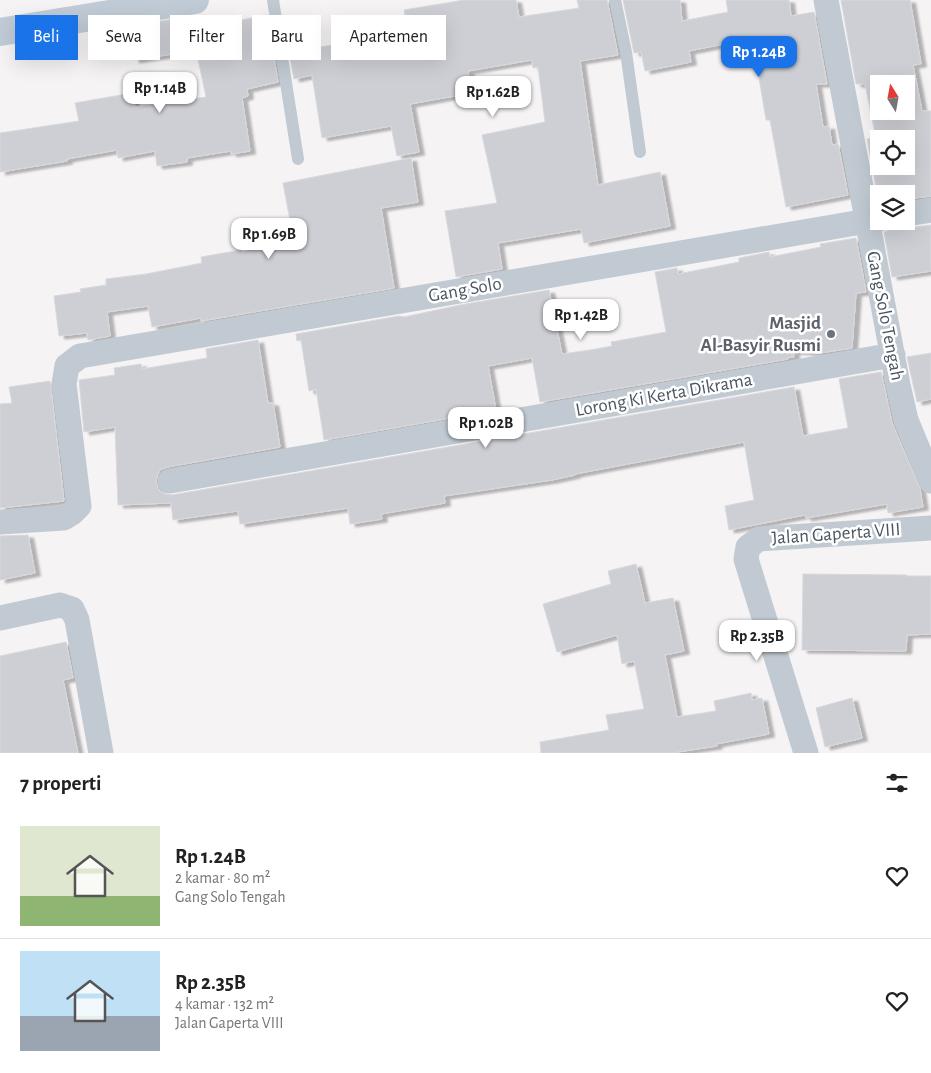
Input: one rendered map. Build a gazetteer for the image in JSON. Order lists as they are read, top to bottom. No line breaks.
{"streets":{"street":["Gang Solo","Gang Solo Tengah","Lorong Ki Kerta Dikrama","Jalan Gaperta VIII"]},"crossings":[["Gang Solo Tengah","Lorong Ki Kerta Dikrama"]],"places":["Masjid Al-Basyir Rusmi"],"north":"top","page":{"chip":["Beli","Sewa","Filter","Baru","Apartemen"],"price":["Rp 1.24B","Rp 1.14B","Rp 1.62B","Rp 1.69B","Rp 1.42B","Rp 1.02B","Rp 2.35B"],"heading":"7 properti","list":[{"name":"Rp 1.24B","note":"2 kamar · 80 m² · Gang Solo Tengah"},{"name":"Rp 2.35B","note":"4 kamar · 132 m² · Jalan Gaperta VIII"}]}}
